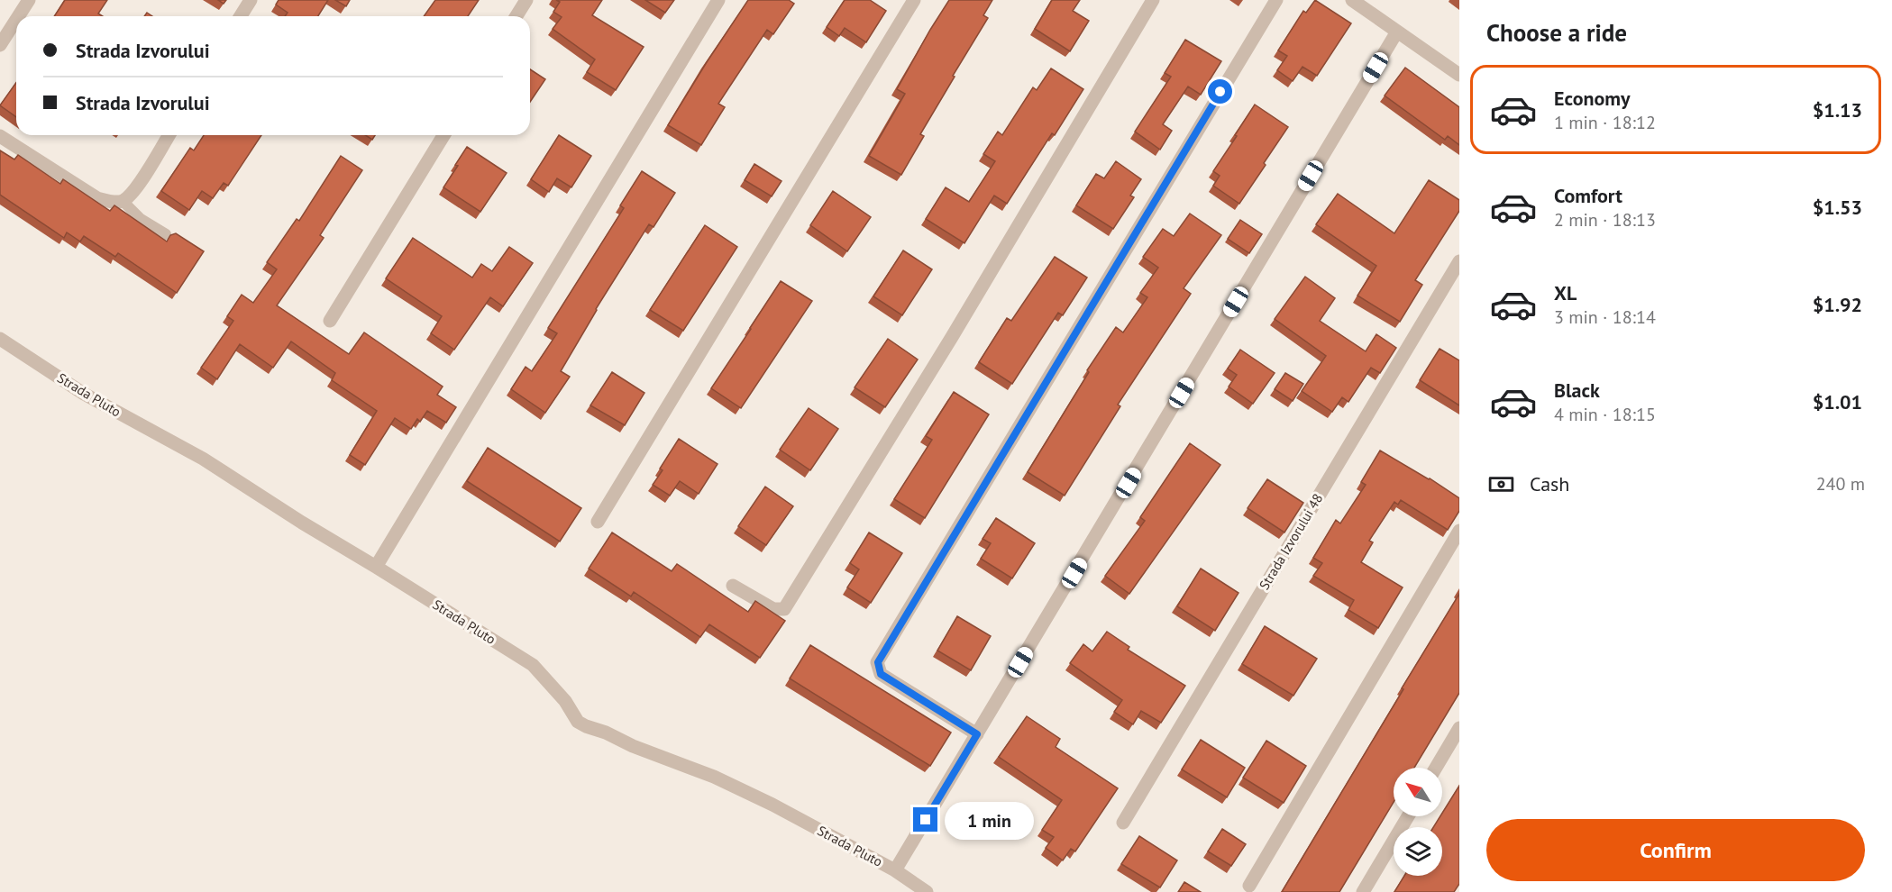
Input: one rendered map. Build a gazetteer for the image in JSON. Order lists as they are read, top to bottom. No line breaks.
{"streets":{"street":["Strada Pluto","Strada Izvorului 48"]},"north":"top left","page":{"heading":"Choose a ride","banner":["Strada Izvorului","Strada Izvorului"],"list":[{"name":"Economy","note":"1 min · 18:12","value":"$1.13"},{"name":"Comfort","note":"2 min · 18:13","value":"$1.53"},{"name":"XL","note":"3 min · 18:14","value":"$1.92"},{"name":"Black","note":"4 min · 18:15","value":"$1.01"}],"pay":["Cash","240 m"],"bubble":"1 min","buttons":"Confirm"}}
